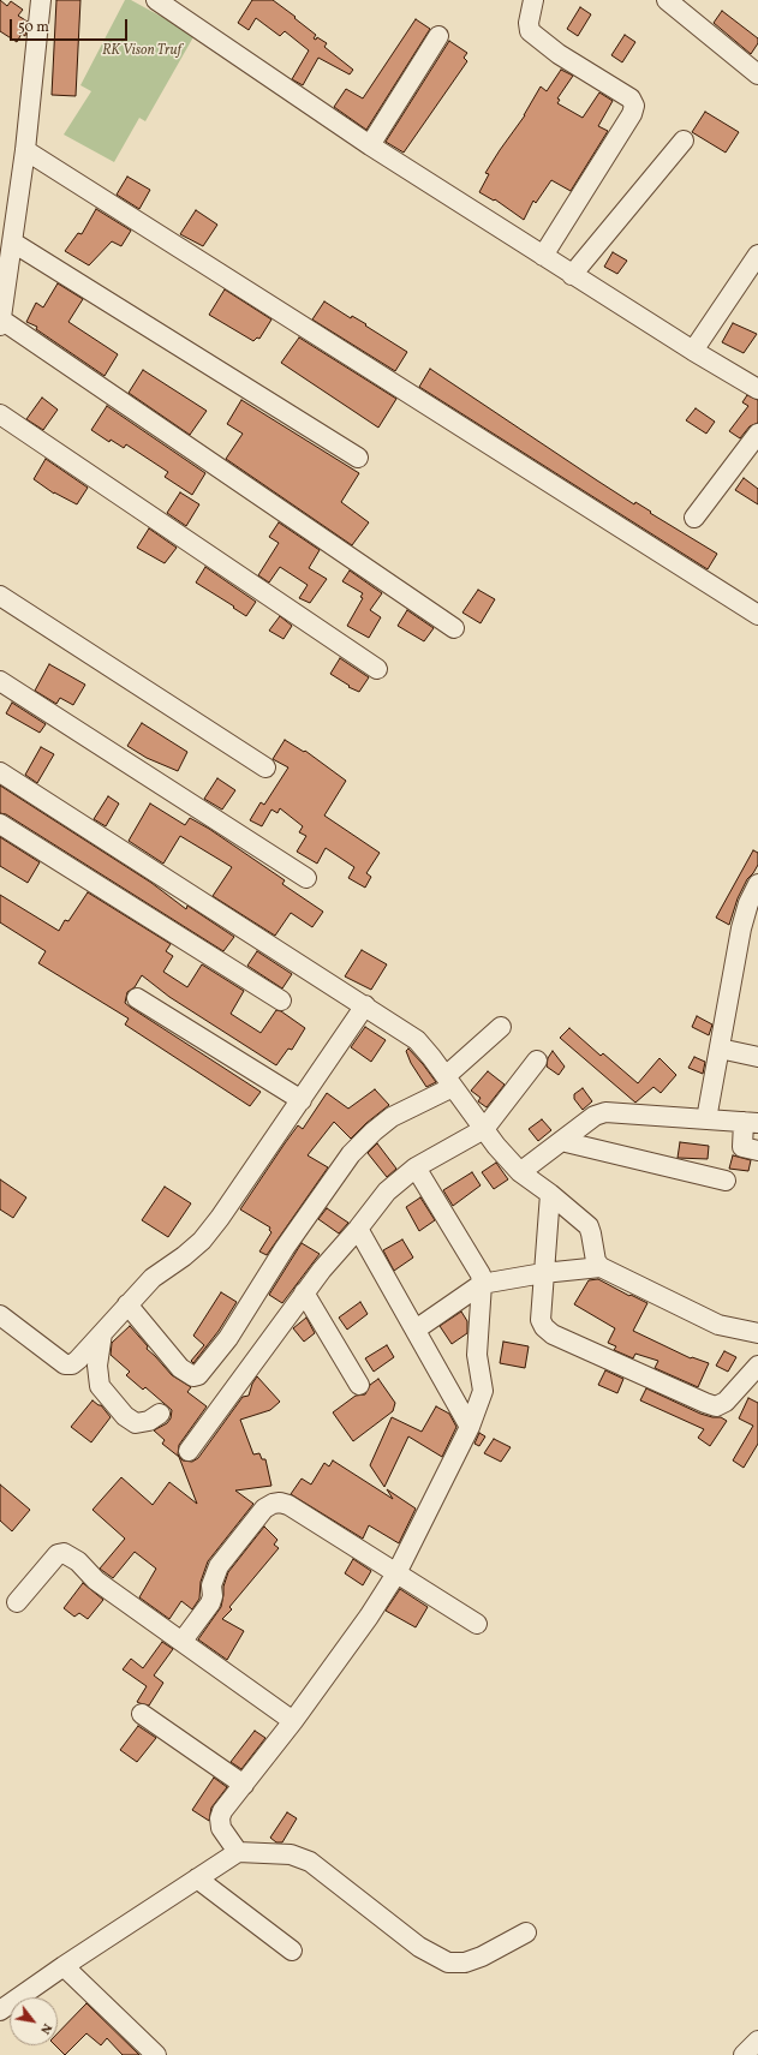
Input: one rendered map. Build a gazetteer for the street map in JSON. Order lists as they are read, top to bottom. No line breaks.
{"parks":["RK Vison Truf"],"scale_bar":"50 m","north":"bottom right"}
